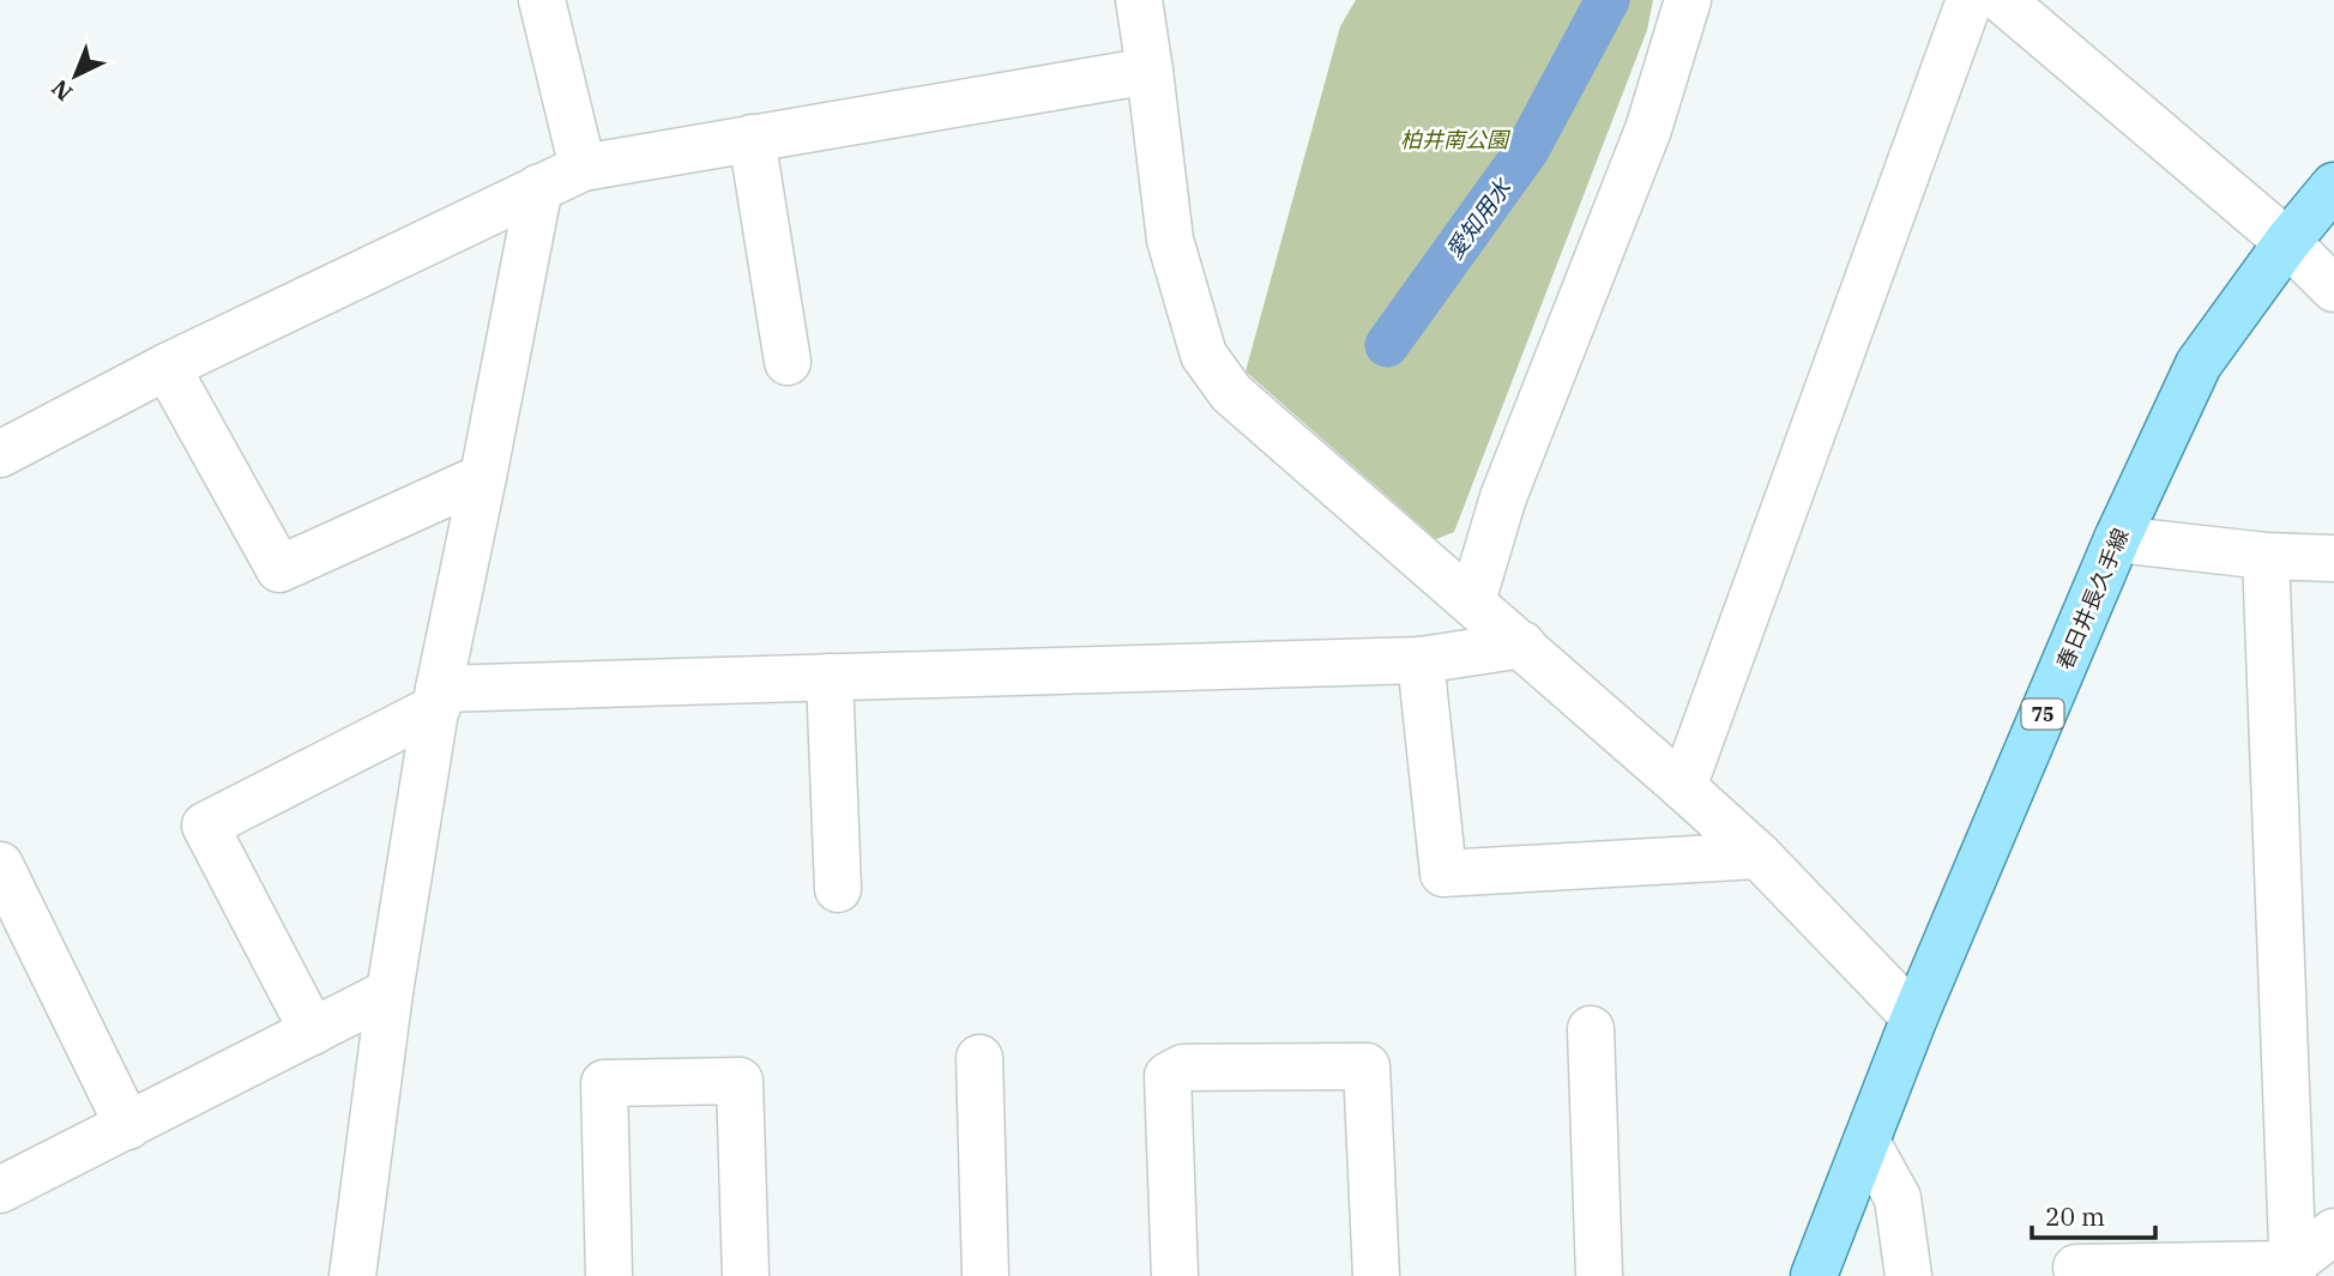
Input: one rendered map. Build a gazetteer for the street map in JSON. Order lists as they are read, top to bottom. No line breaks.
{"streets":{"main road":["春日井長久手線","75"]},"water":["愛知用水"],"parks":["柏井南公園"],"scale_bar":"20 m","north":"bottom left"}
